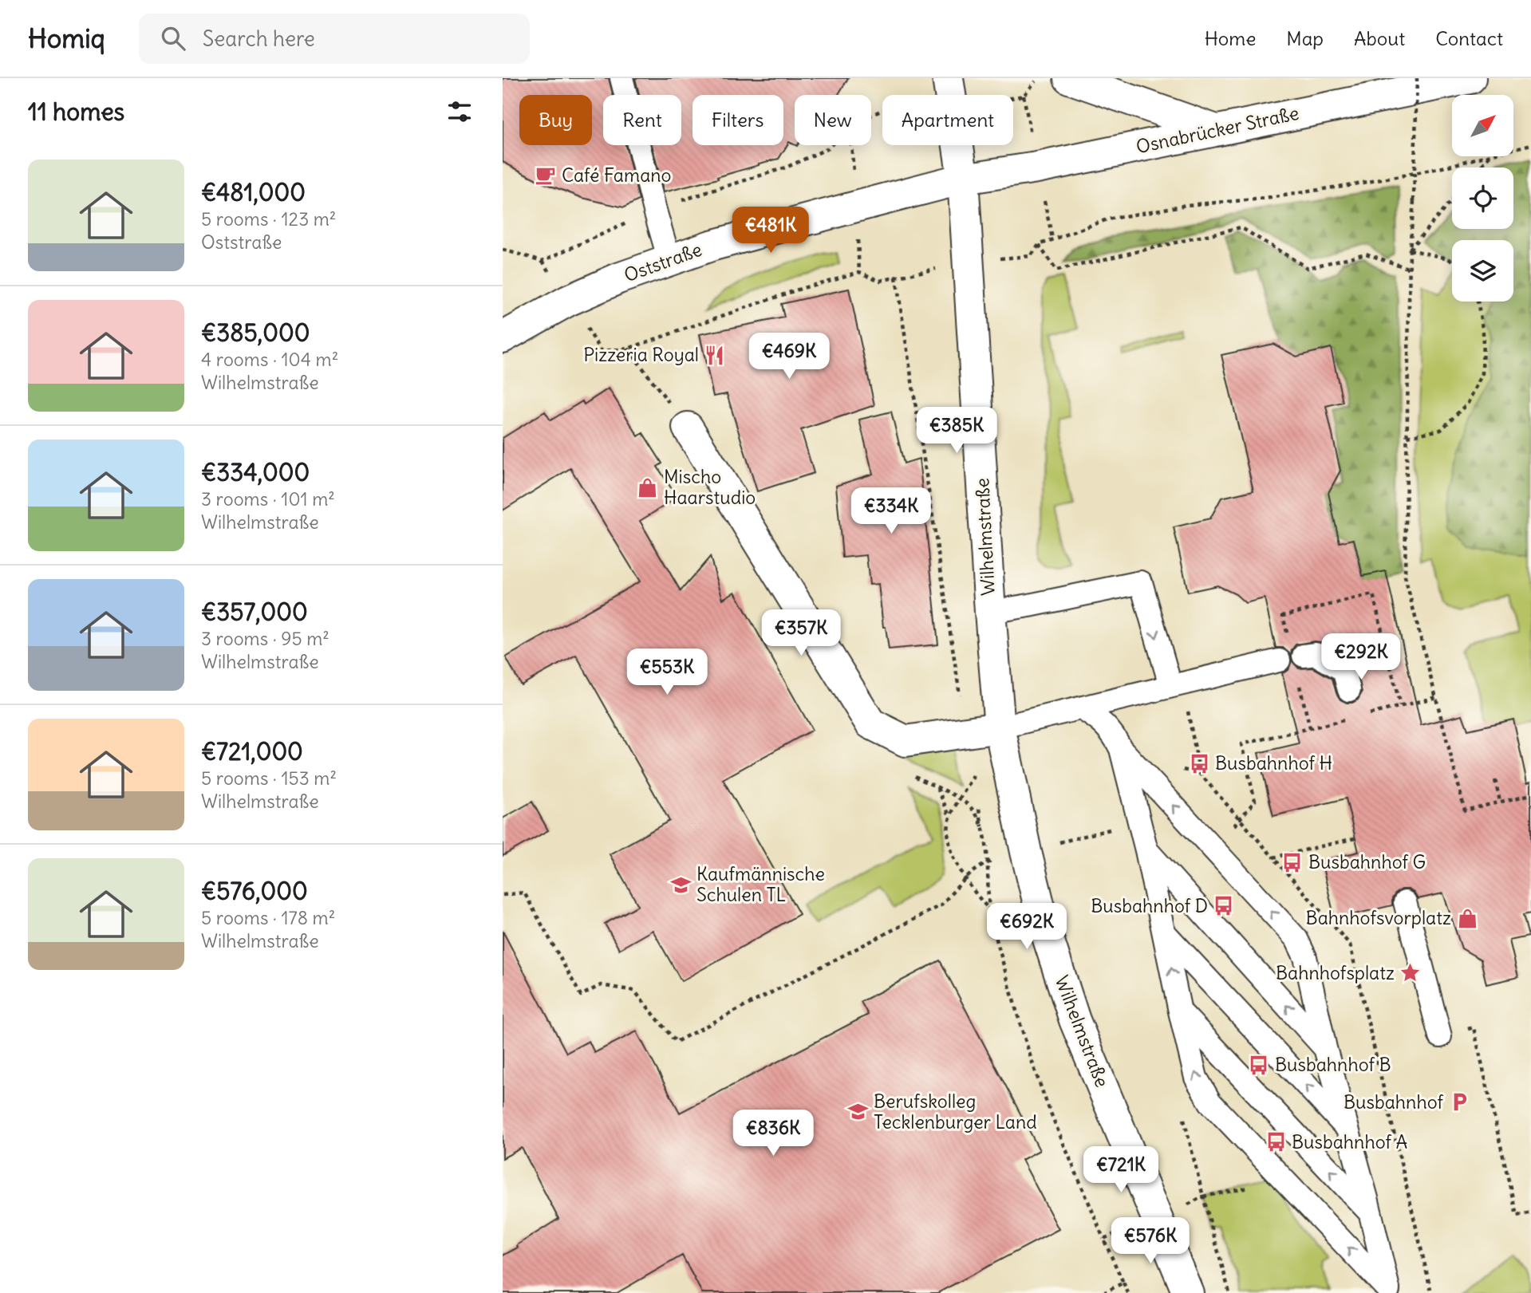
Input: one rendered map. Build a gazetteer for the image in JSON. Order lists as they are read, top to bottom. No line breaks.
{"streets":{"street":["Osnabrücker Straße","Oststraße","Wilhelmstraße"]},"crossings":[["Osnabrücker Straße","Oststraße"],["Osnabrücker Straße","Wilhelmstraße"],["Oststraße","Wilhelmstraße"]],"places":{"cafe":["Café Famano"],"restaurant":["Pizzeria Royal"],"shop":["Mischo Haarstudio","Bahnhofsvorplatz"],"bus stop":["Busbahnhof H","Busbahnhof G","Busbahnhof D","Busbahnhof B","Busbahnhof A"],"school or university":["Kaufmännische Schulen TL","Berufskolleg Tecklenburger Land"],"place":["Bahnhofsplatz"],"parking":["Busbahnhof"]},"north":"top right","page":{"header":"Homiq","search":"Search here","nav":["Home","Map","About","Contact"],"heading":"11 homes","chip":["Buy","Rent","Filters","New","Apartment"],"list":[{"name":"€481,000","note":"5 rooms · 123 m² · Oststraße"},{"name":"€385,000","note":"4 rooms · 104 m² · Wilhelmstraße"},{"name":"€334,000","note":"3 rooms · 101 m² · Wilhelmstraße"},{"name":"€357,000","note":"3 rooms · 95 m² · Wilhelmstraße"},{"name":"€721,000","note":"5 rooms · 153 m² · Wilhelmstraße"},{"name":"€576,000","note":"5 rooms · 178 m² · Wilhelmstraße"}],"price":["€481K","€469K","€385K","€334K","€357K","€292K","€553K","€692K","€836K","€721K","€576K"]}}
